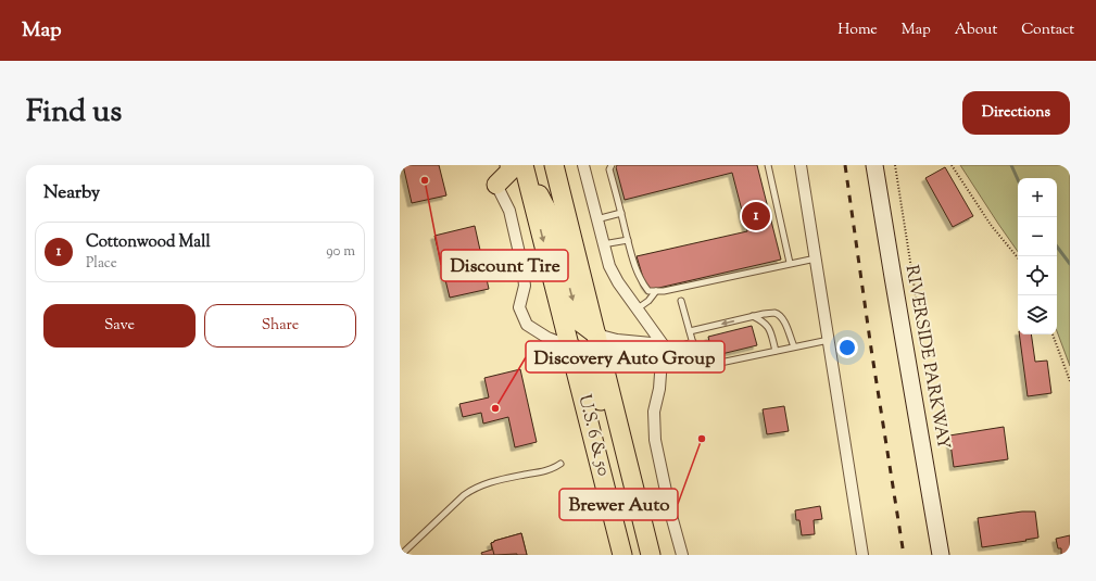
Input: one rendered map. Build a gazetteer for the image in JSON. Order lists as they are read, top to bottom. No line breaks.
{"streets":{"highway":["U.S. 6 & 50"],"main road":["RIVERSIDE PARKWAY"]},"places":["Discount Tire","Discovery Auto Group","Brewer Auto"],"page":{"header":"Map","nav":["Home","Map","About","Contact"],"title":"Find us","buttons":["Directions",["Save","Share"]],"heading":"Nearby","map_buttons":["+","−"],"pins":"1","list":[{"mark":"1","name":"Cottonwood Mall","note":"Place","value":"90 m"}]}}
